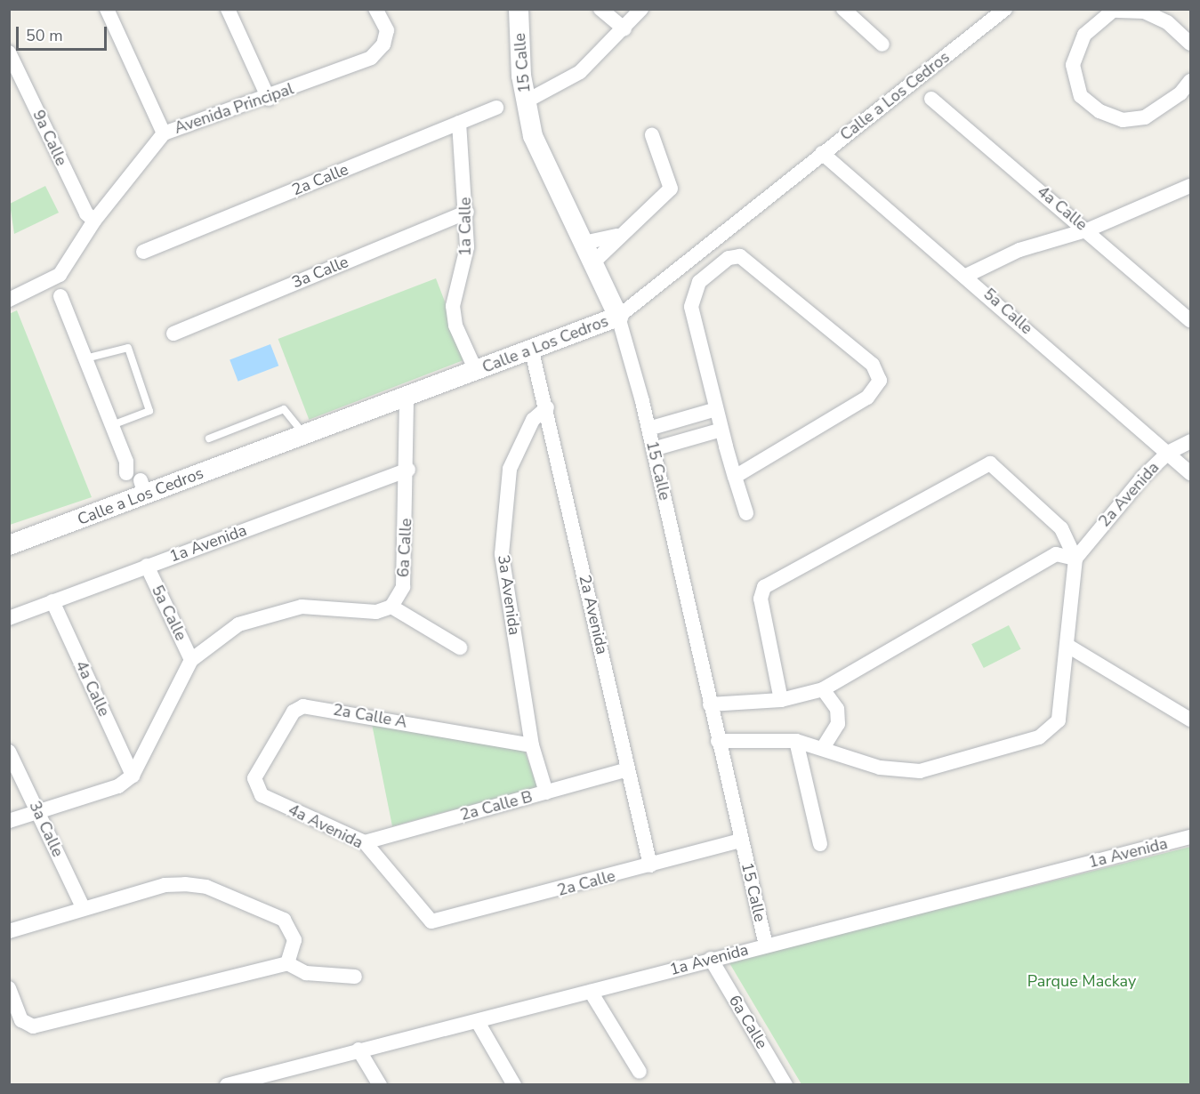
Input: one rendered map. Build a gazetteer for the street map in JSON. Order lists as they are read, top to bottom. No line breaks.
{"streets":{"street":["15 Calle","Calle a Los Cedros","Avenida Principal","9a Calle","2a Calle","4a Calle","1a Calle","3a Calle","5a Calle","2a Avenida","1a Avenida","6a Calle","3a Avenida","2a Calle A","2a Calle B","4a Avenida"]},"crossings":[["15 Calle","Calle a Los Cedros"],["15 Calle","2a Calle"],["15 Calle","1a Avenida"],["Calle a Los Cedros","1a Calle"],["Calle a Los Cedros","5a Calle"],["Calle a Los Cedros","2a Avenida"],["Calle a Los Cedros","6a Calle"],["Avenida Principal","9a Calle"],["2a Calle","1a Calle"],["2a Calle","2a Avenida"],["2a Calle","4a Avenida"],["4a Calle","1a Avenida"],["1a Calle","3a Calle"],["5a Calle","2a Avenida"],["5a Calle","1a Avenida"],["2a Avenida","3a Avenida"],["2a Avenida","2a Calle B"],["1a Avenida","6a Calle"],["3a Avenida","2a Calle A"],["3a Avenida","2a Calle B"],["2a Calle A","4a Avenida"],["2a Calle B","4a Avenida"]],"parks":["Parque Mackay"],"scale_bar":"50 m"}
